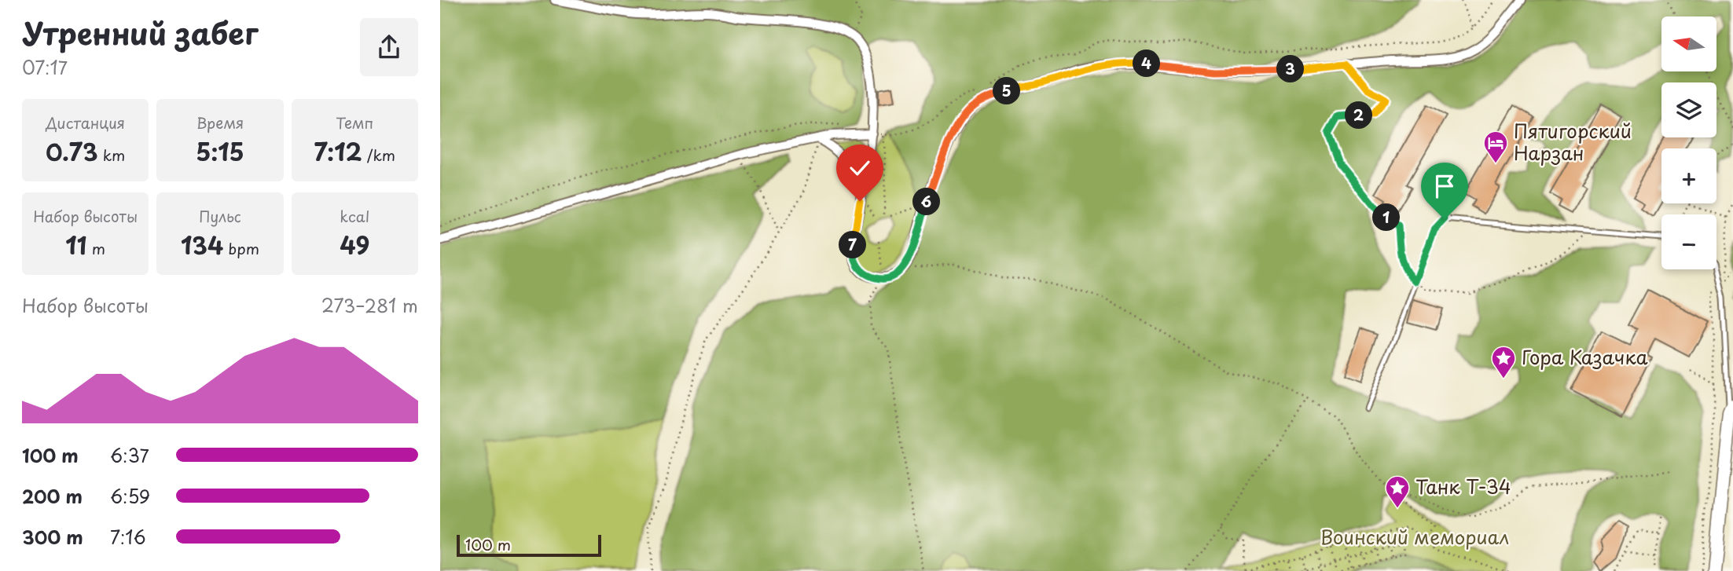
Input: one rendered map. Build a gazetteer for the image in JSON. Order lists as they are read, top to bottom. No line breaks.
{"parks":["Воинский мемориал"],"places":{"hotel":["Пятигорский Нарзан"],"place":["Гора Казачка","Танк Т-34"]},"scale_bar":"100 m","north":"left","page":{"heading":["Утренний забег","07:17"],"map_buttons":["+","−"],"pins":["4","3","5","2","6","1","7"],"stats":[["Дистанция","0.73 km"],["Время","5:15"],["Темп","7:12 /km"],["Набор высоты","11 m"],["Пульс","134 bpm"],["kcal","49"]],"chart":["Набор высоты","273–281 m"],"list":[{"name":"100 m","note":"6:37"},{"name":"200 m","note":"6:59"},{"name":"300 m","note":"7:16"}],"scale":"100 m"}}
